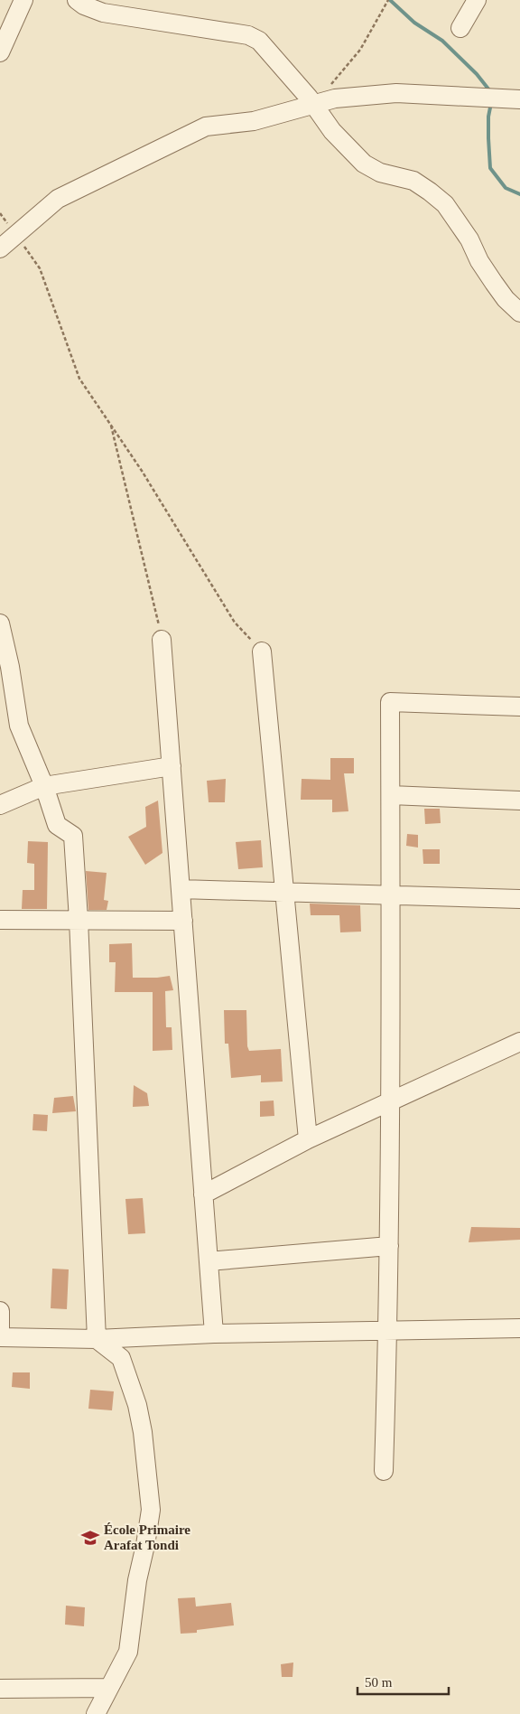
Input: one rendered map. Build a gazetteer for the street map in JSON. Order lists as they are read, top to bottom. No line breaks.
{"places":{"school or university":["École Primaire Arafat Tondi"]},"scale_bar":"50 m"}
